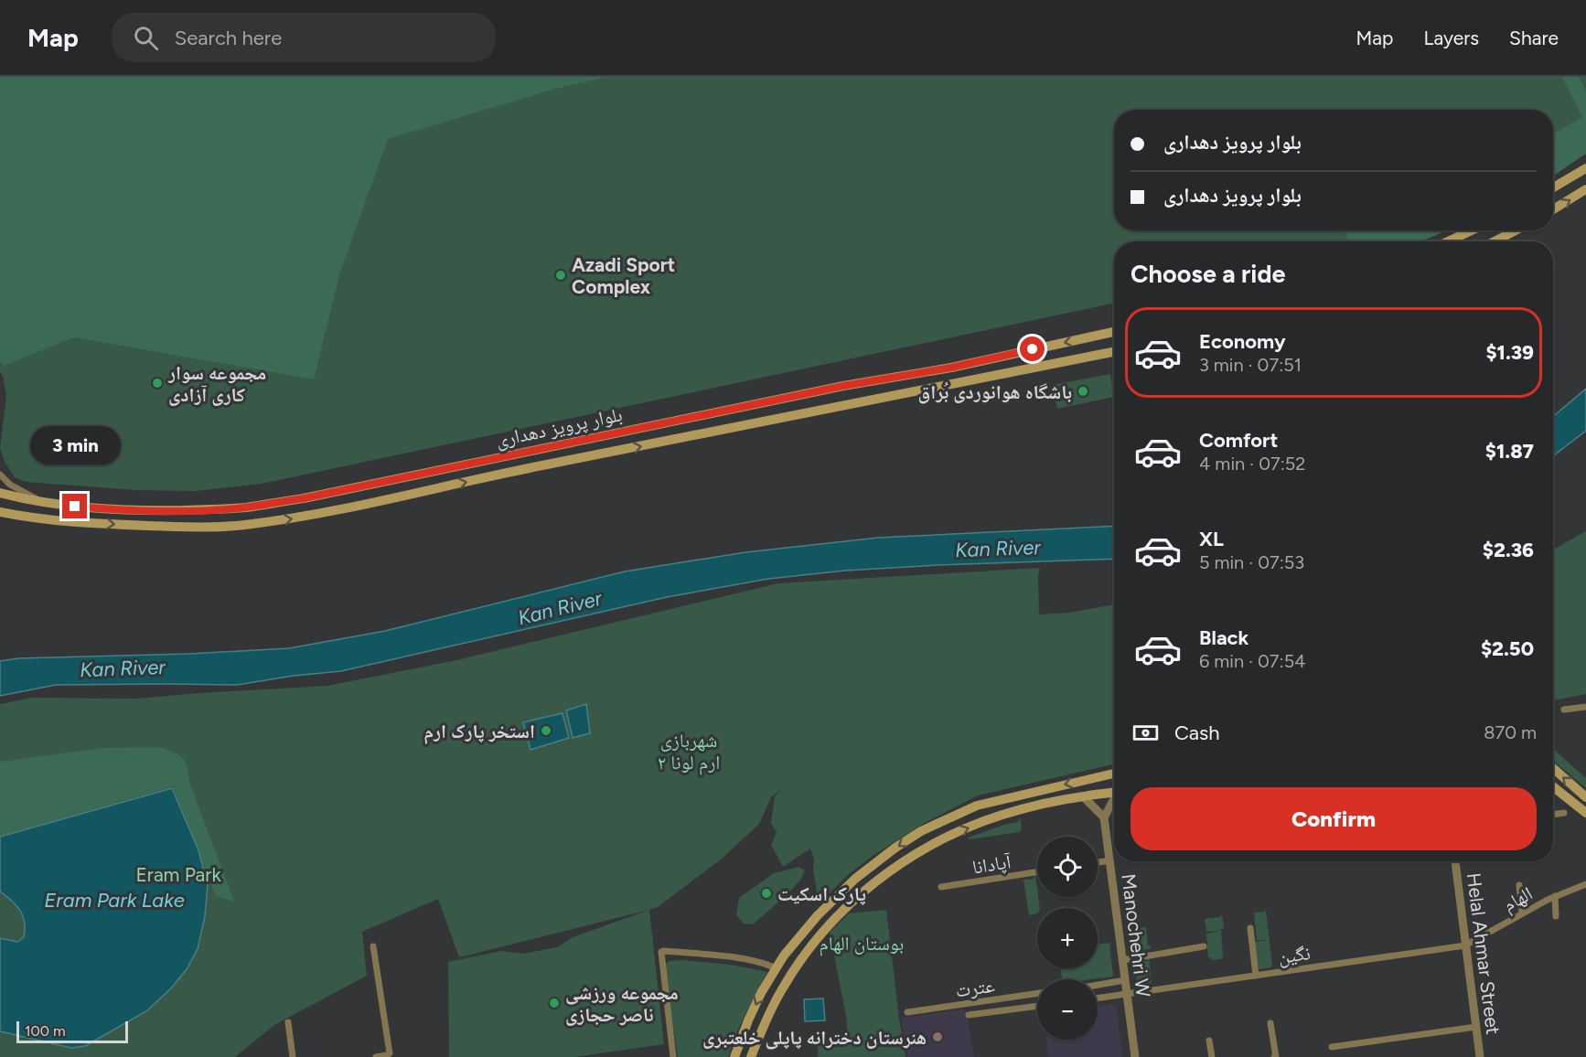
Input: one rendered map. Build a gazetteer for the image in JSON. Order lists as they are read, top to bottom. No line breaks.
{"streets":{"main road":["بلوار پرویز دهداری"],"street":["آپادانا","الهام","Manochehri W","Helal Ahmar Street","نگین","عترت"]},"crossings":[["الهام","Helal Ahmar Street"],["الهام","نگین"],["Manochehri W","نگین"],["Helal Ahmar Street","نگین"]],"water":["Kan River","Eram Park Lake"],"parks":["شهربازی ارم لونا ۲","Eram Park","بوستان الهام"],"places":["Azadi Sport Complex","مجموعه سوار کاری آزادی","باشگاه هوانوردی بُراق","استخر پارک ارم","پارک اسکیت","مجموعه ورزشی ناصر حجازی","هنرستان دخترانه پاپلی خلعتبری"],"scale_bar":"100 m","page":{"header":"Map","search":"Search here","nav":["Map","Layers","Share"],"banner":["بلوار پرویز دهداری","بلوار پرویز دهداری"],"heading":"Choose a ride","list":[{"name":"Economy","note":"3 min · 07:51","value":"$1.39"},{"name":"Comfort","note":"4 min · 07:52","value":"$1.87"},{"name":"XL","note":"5 min · 07:53","value":"$2.36"},{"name":"Black","note":"6 min · 07:54","value":"$2.50"}],"bubble":"3 min","pay":["Cash","870 m"],"buttons":"Confirm","map_buttons":["+","−"],"scale":"100 m"}}
